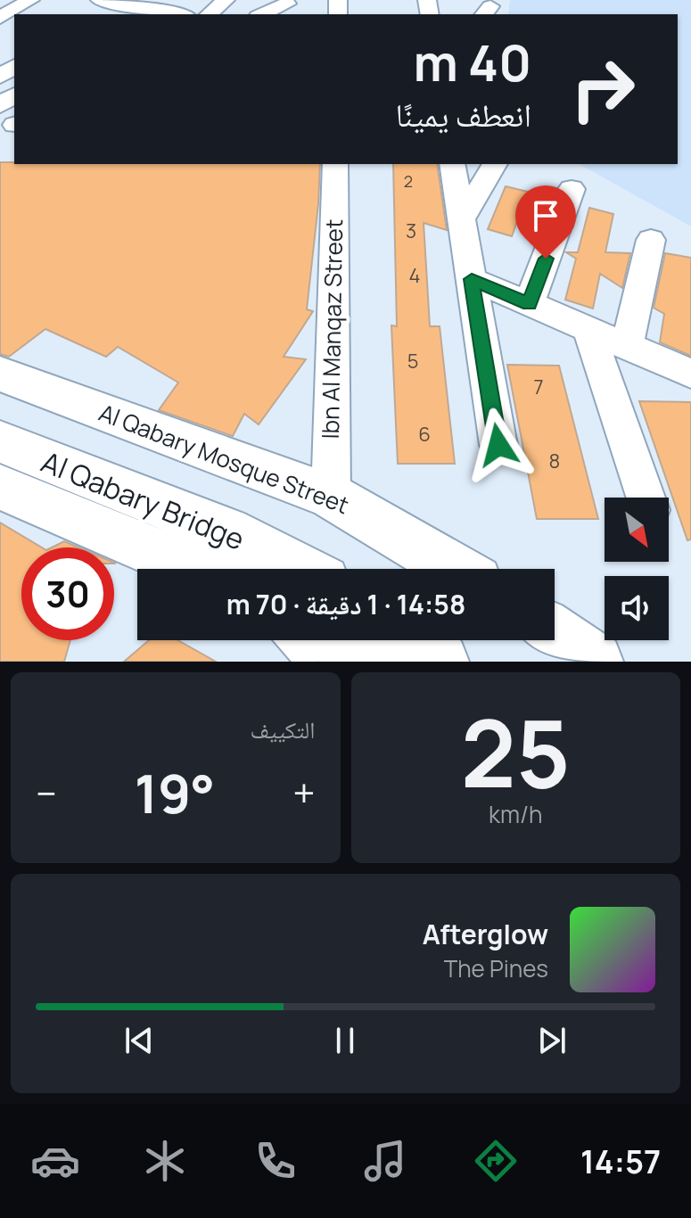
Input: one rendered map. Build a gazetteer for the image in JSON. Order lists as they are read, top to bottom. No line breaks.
{"streets":{"main road":["Al Qabary Mosque Street","Al Qabary Bridge"],"street":["Ibn Al Manqaz Street"]},"crossings":[["Ibn Al Manqaz Street","Al Qabary Mosque Street"]],"house_numbers":["2","3","4","5","7","6","8"],"north":"bottom right","page":{"turn":["40 m","انعطف يمينًا"],"limit":"30","trip":"14:58 · 1 دقيقة · 70 m","tile":[["25","km/h"],"التكييف"],"heat":["−","19°","+"],"song":["Afterglow","The Pines"],"tabs":"14:57"}}
